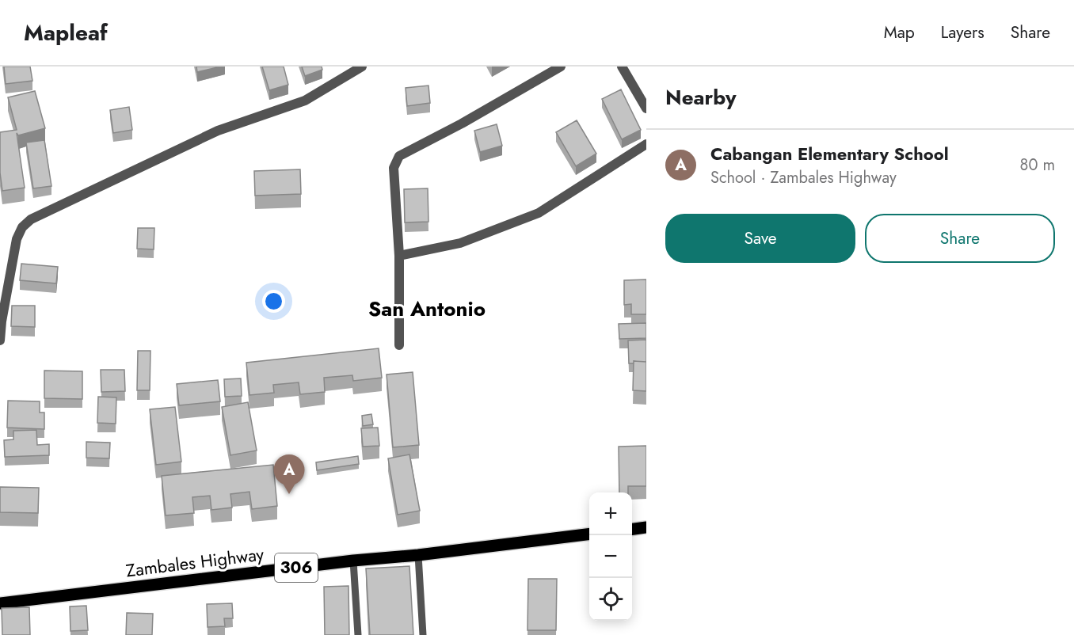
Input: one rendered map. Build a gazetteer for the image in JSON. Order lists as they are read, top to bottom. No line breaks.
{"streets":{"main road":["Zambales Highway","306"]},"districts":["San Antonio"],"page":{"header":"Mapleaf","nav":["Map","Layers","Share"],"heading":"Nearby","list":[{"mark":"A","name":"Cabangan Elementary School","note":"School · Zambales Highway","value":"80 m"}],"buttons":["Save","Share"],"pins":"A","map_buttons":["+","−"]}}
